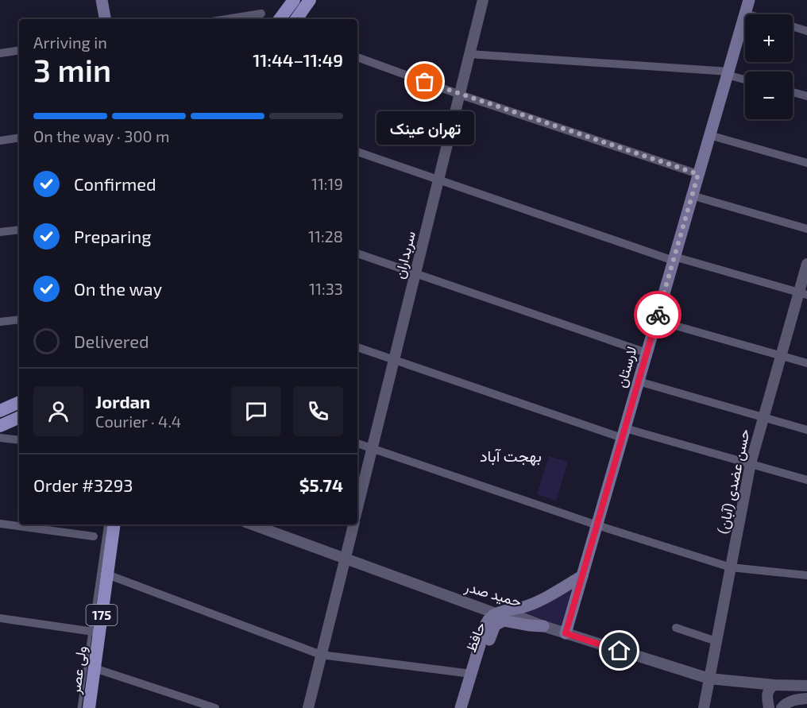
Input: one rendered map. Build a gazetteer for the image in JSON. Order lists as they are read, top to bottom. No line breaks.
{"streets":{"main road":["لارستان","175","حافظ","ولی عصر"],"street":["سربداران","حسن عضدی (آبان)","حمید صدر"]},"crossings":[["لارستان","حمید صدر"],["حسن عضدی (آبان)","حمید صدر"],["حمید صدر","حافظ"]],"districts":["بهجت آباد"],"places":["تهران عینک"],"page":{"map_buttons":["+","−"],"heading":["3 min","Arriving in","11:44–11:49"],"panel":["Jordan","Courier · 4.4","Order #3293","$5.74"],"bar":"On the way · 300 m","bubble":"تهران عینک","list":[["Confirmed","11:19"],["Preparing","11:28"],["On the way","11:33"],"Delivered"]}}
